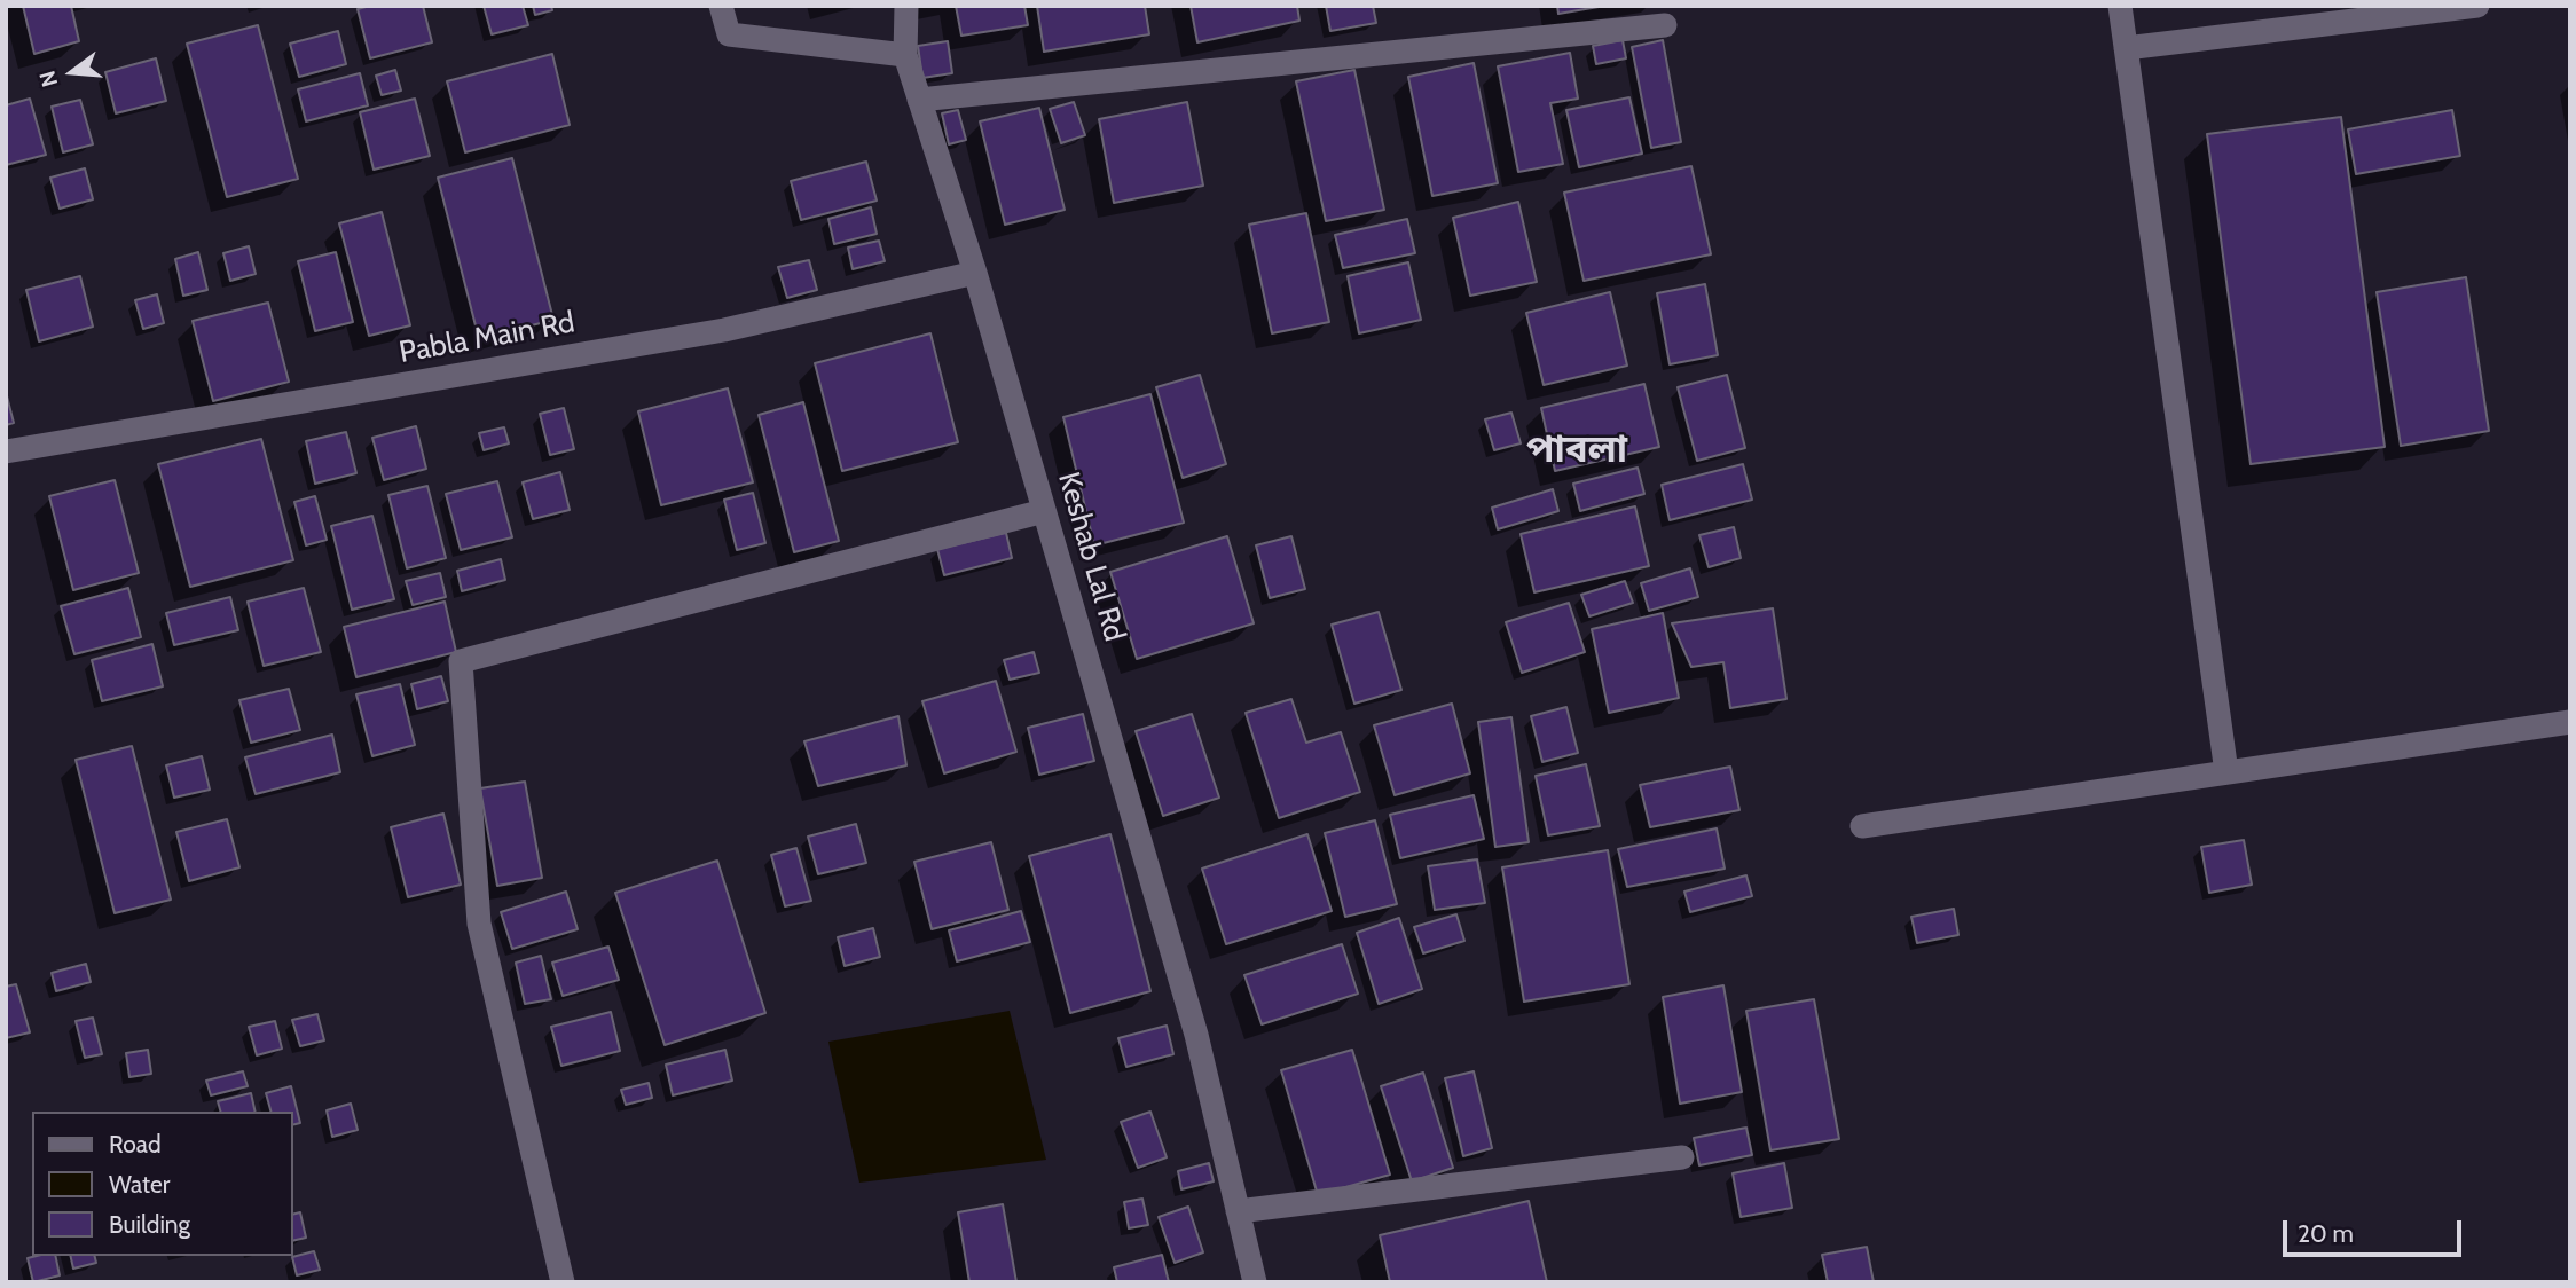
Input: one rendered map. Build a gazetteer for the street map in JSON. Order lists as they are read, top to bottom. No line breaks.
{"streets":{"street":["Pabla Main Rd","Keshab Lal Rd"]},"crossings":[["Pabla Main Rd","Keshab Lal Rd"]],"districts":["পাবলা"],"legend":["Road","Water","Building"],"scale_bar":"20 m","north":"left"}
